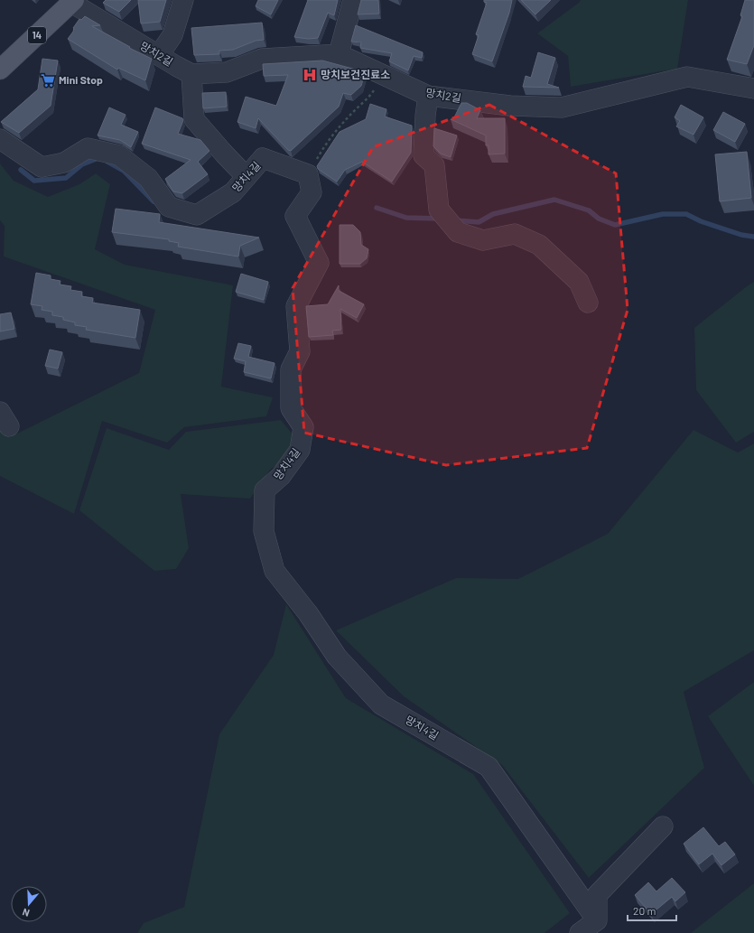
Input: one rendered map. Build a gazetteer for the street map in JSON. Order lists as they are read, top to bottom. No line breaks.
{"streets":{"main road":["14"],"street":["망치2길","망치4길"]},"crossings":[["14","망치2길"]],"places":{"hospital":["망치보건진료소"],"supermarket":["Mini Stop"]},"scale_bar":"20 m","north":"bottom"}
